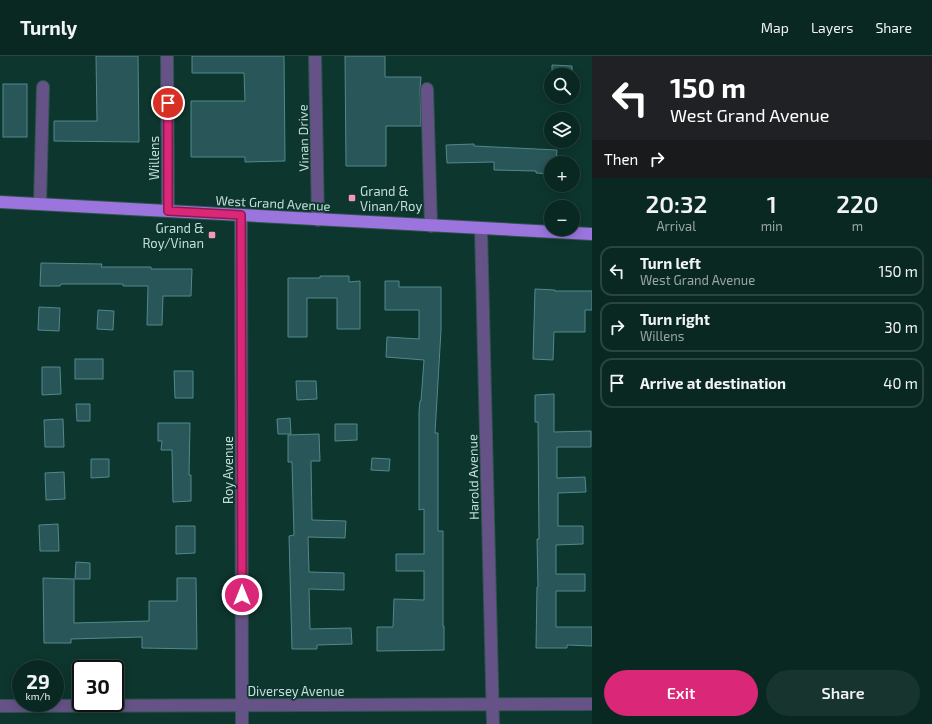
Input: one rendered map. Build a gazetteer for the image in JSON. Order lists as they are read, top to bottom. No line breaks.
{"streets":{"main road":["West Grand Avenue"],"street":["Vinan Drive","Willens","Roy Avenue","Harold Avenue","Diversey Avenue"]},"crossings":[["Vinan Drive","West Grand Avenue"],["Willens","West Grand Avenue"],["West Grand Avenue","Roy Avenue"],["West Grand Avenue","Harold Avenue"],["Roy Avenue","Diversey Avenue"],["Harold Avenue","Diversey Avenue"]],"places":{"transit":["Grand & Vinan/Roy","Grand & Roy/Vinan"]},"page":{"header":"Turnly","nav":["Map","Layers","Share"],"turn":["150 m","West Grand Avenue"],"map_buttons":["+","−"],"then":"Then","eta":["20:32","Arrival","1","min","220","m"],"list":[{"name":"Turn left","note":"West Grand Avenue","value":"150 m"},{"name":"Turn right","note":"Willens","value":"30 m"},{"name":"Arrive at destination","value":"40 m"}],"speed":"29 km/h","limit":"30","buttons":["Exit","Share"]}}
